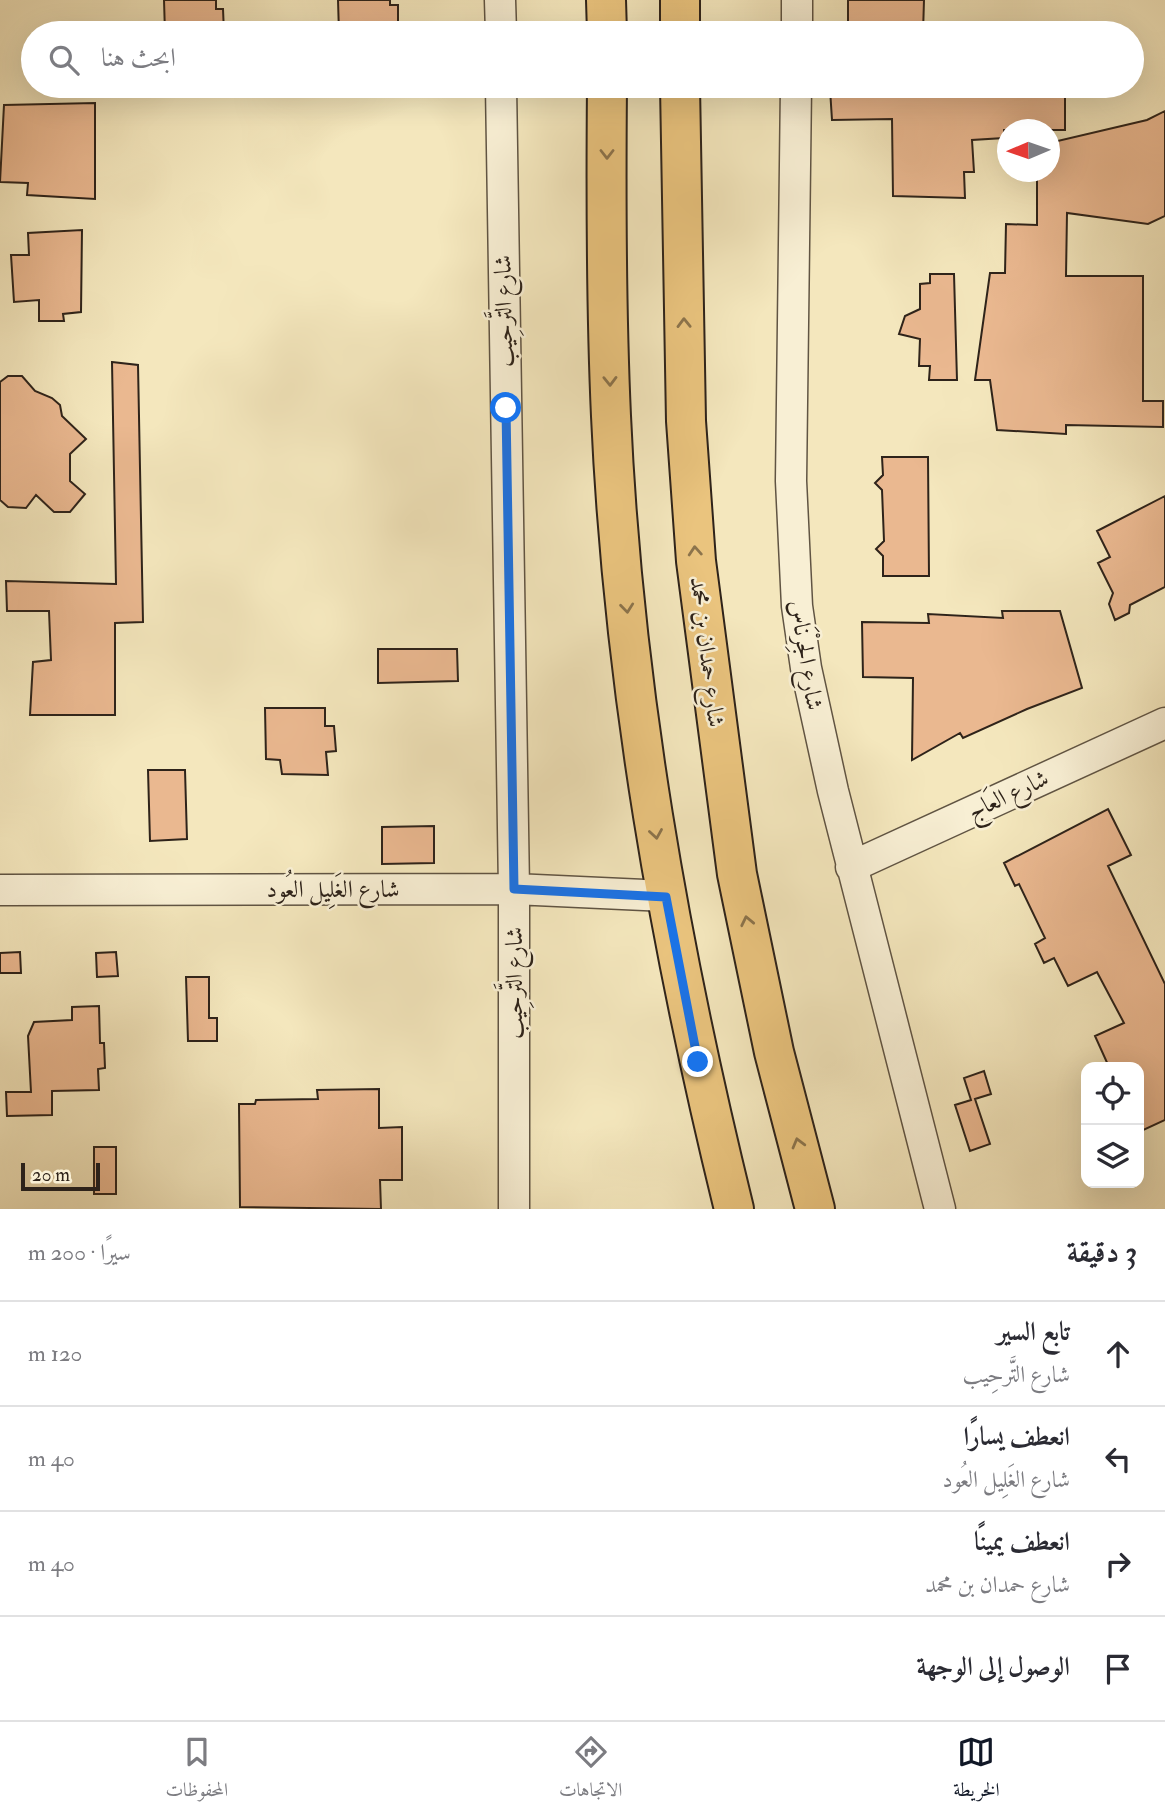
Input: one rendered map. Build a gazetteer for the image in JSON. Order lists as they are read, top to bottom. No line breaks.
{"streets":{"main road":["شارع حمدان بن محمد"],"street":["شارع التَّرحِيب","شارع الجِرْنَاس","شارع العَاج","شارع الغَلِيل العُود"]},"crossings":[["شارع التَّرحِيب","شارع الغَلِيل العُود"],["شارع الجِرْنَاس","شارع العَاج"]],"scale_bar":"20 m","north":"left","page":{"search":"ابحث هنا","scale":"20 m","heading":["3 دقيقة","سيرًا · 200 m"],"list":[["تابع السير","شارع التَّرحِيب","120 m"],["انعطف يسارًا","شارع الغَلِيل العُود","40 m"],["انعطف يمينًا","شارع حمدان بن محمد","40 m"],"الوصول إلى الوجهة"],"nav":["الخريطة","الاتجاهات","المحفوظات"]}}
